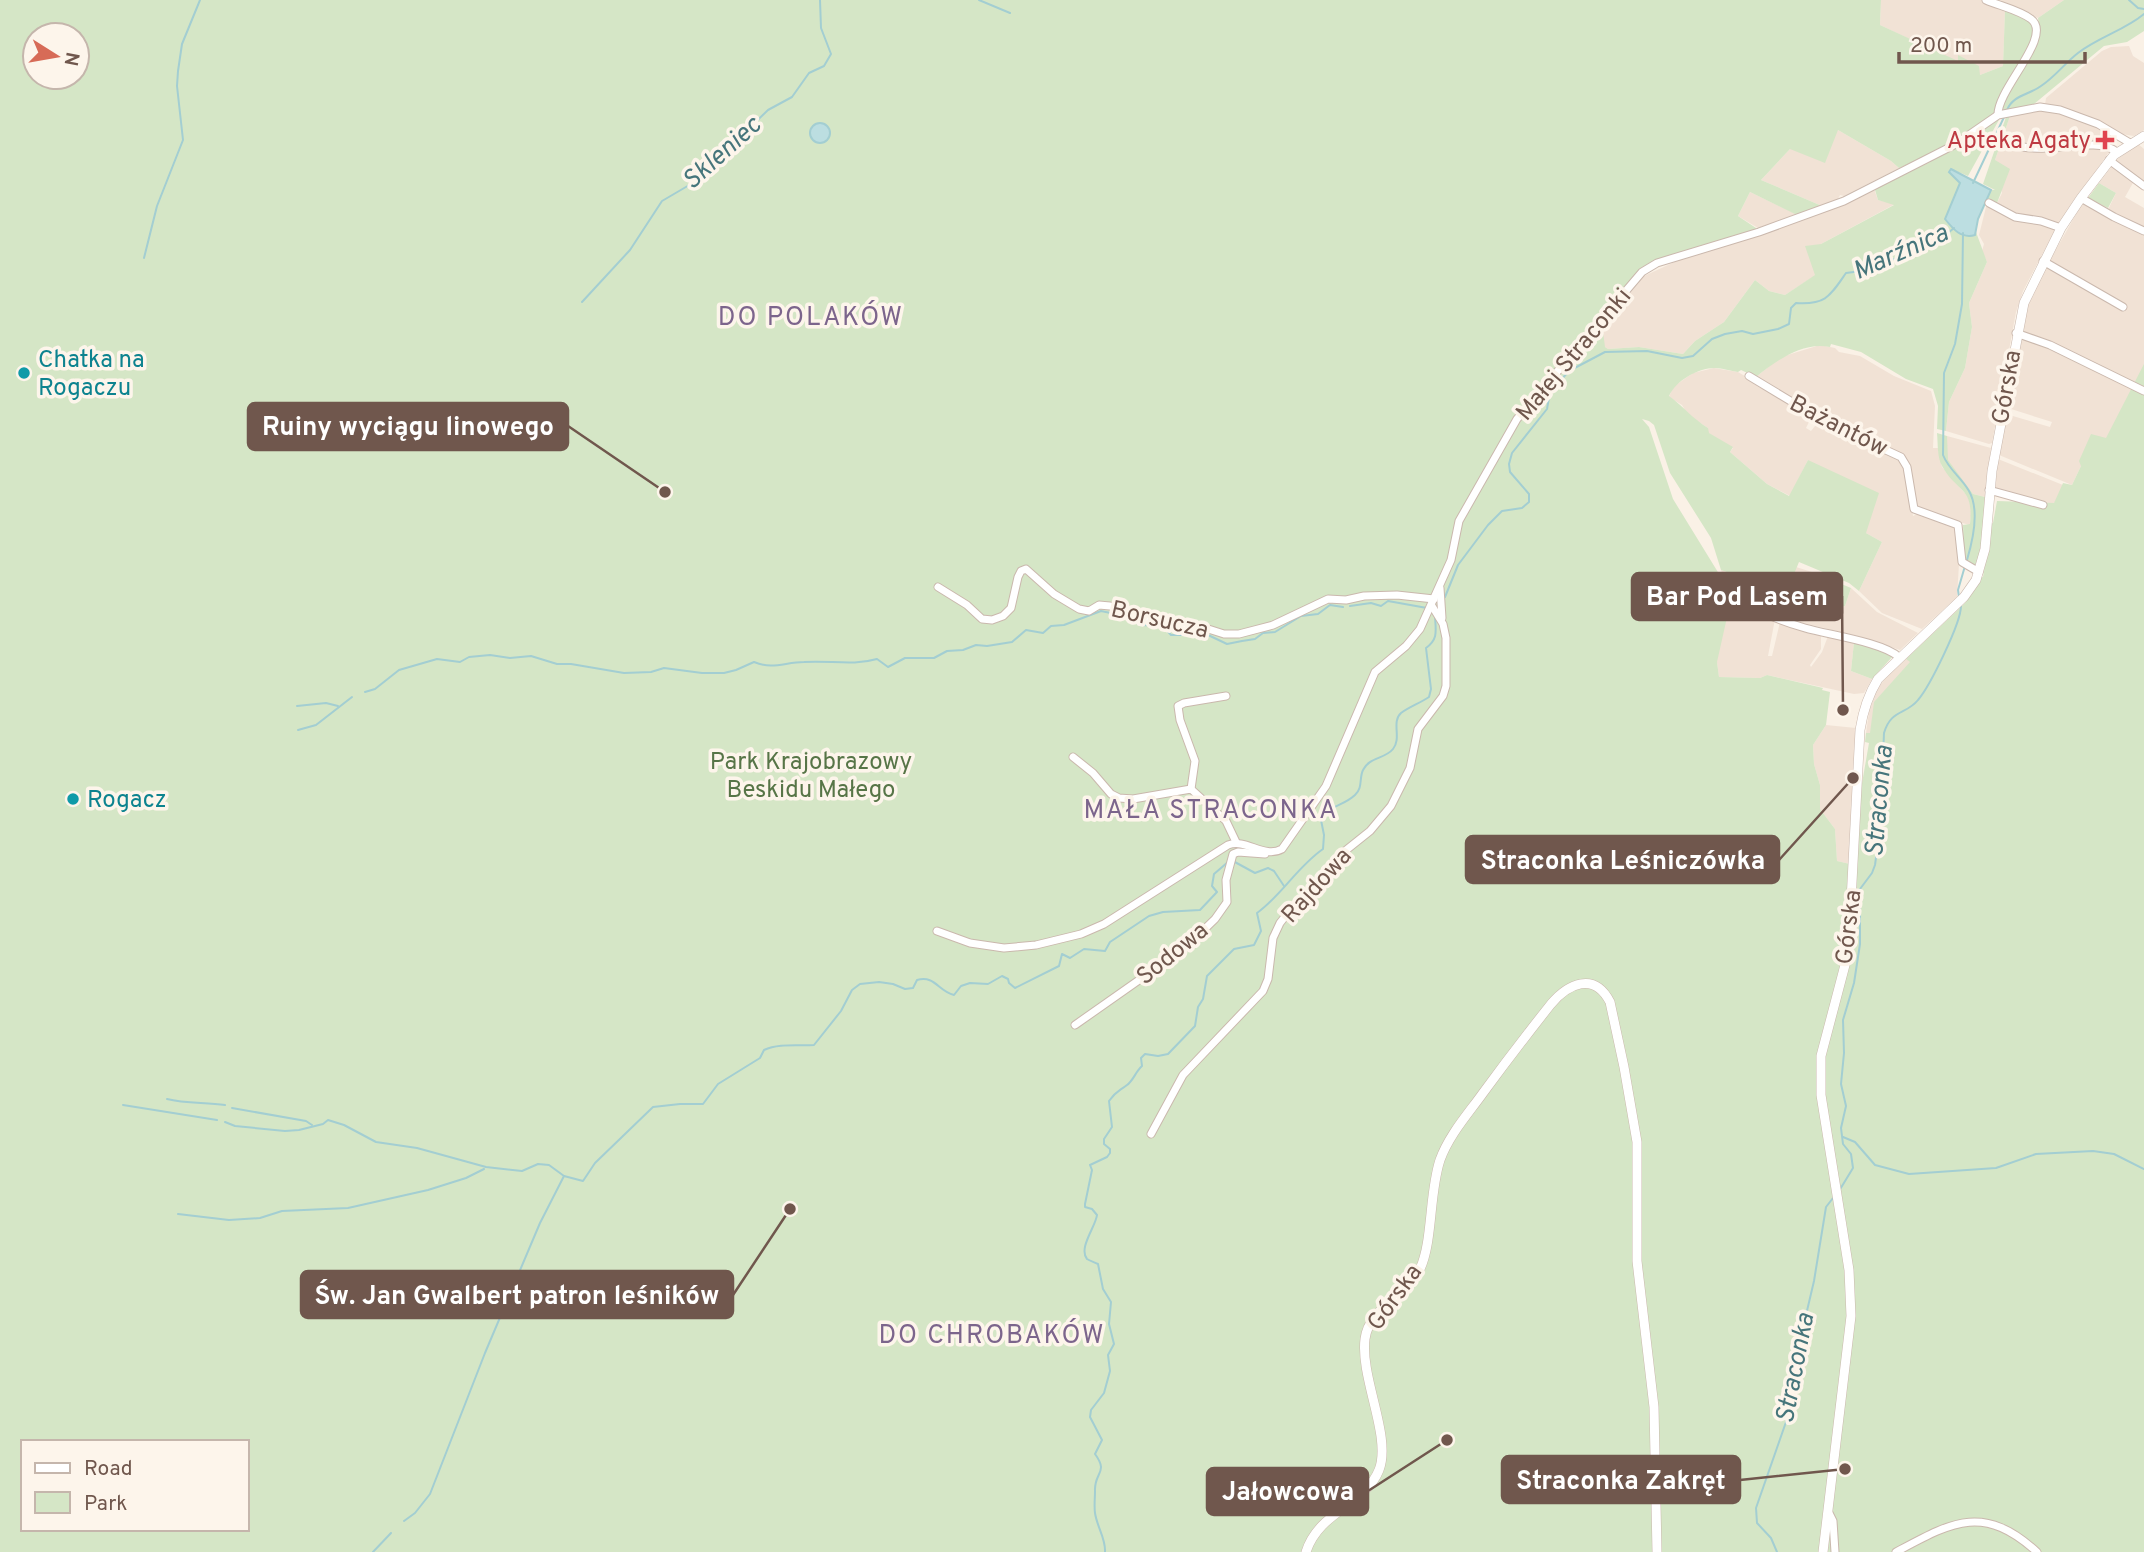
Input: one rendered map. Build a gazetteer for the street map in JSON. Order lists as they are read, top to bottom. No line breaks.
{"streets":{"street":["Małej Straconki","Górska","Bażantów","Borsucza","Rajdowa","Sodowa"]},"crossings":[["Małej Straconki","Górska"],["Małej Straconki","Borsucza"],["Małej Straconki","Rajdowa"],["Małej Straconki","Sodowa"],["Górska","Bażantów"],["Borsucza","Rajdowa"]],"districts":["DO POLAKÓW","MAŁA STRACONKA","DO CHROBAKÓW"],"water":["Skleniec","Marźnica","Straconka"],"parks":["Park Krajobrazowy Beskidu Małego"],"places":{"health":["Apteka Agaty"],"other":["Chatka na Rogaczu","Ruiny wyciągu linowego","Bar Pod Lasem","Straconka Leśniczówka","Rogacz","Św. Jan Gwalbert patron leśników","Jałowcowa","Straconka Zakręt"]},"legend":["Road","Park"],"scale_bar":"200 m","north":"right"}
